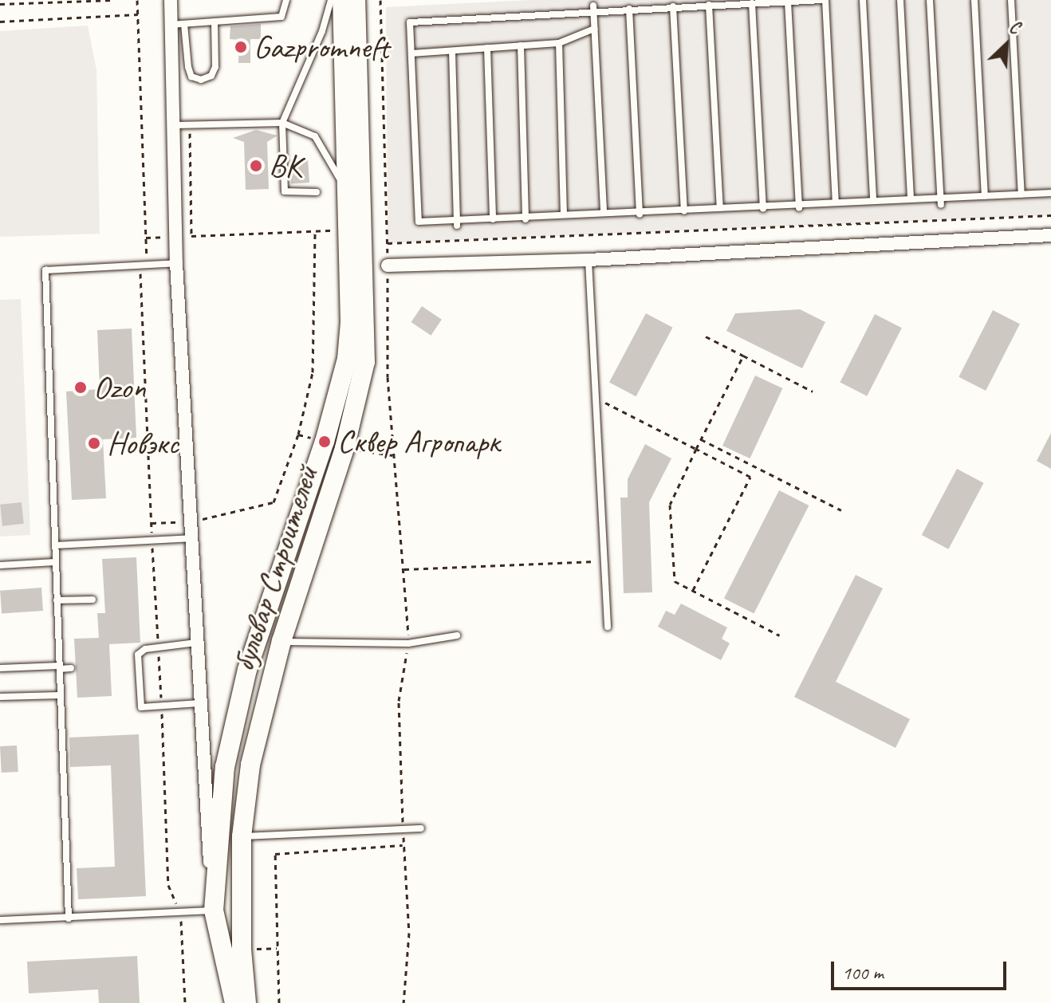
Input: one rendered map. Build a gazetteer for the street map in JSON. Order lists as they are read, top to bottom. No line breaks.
{"streets":{"main road":["бульвар Строителей"]},"places":["Gazpromneft","ВК","Ozon","Сквер Агропарк","Новэкс"],"scale_bar":"100 m","north":"top right"}
